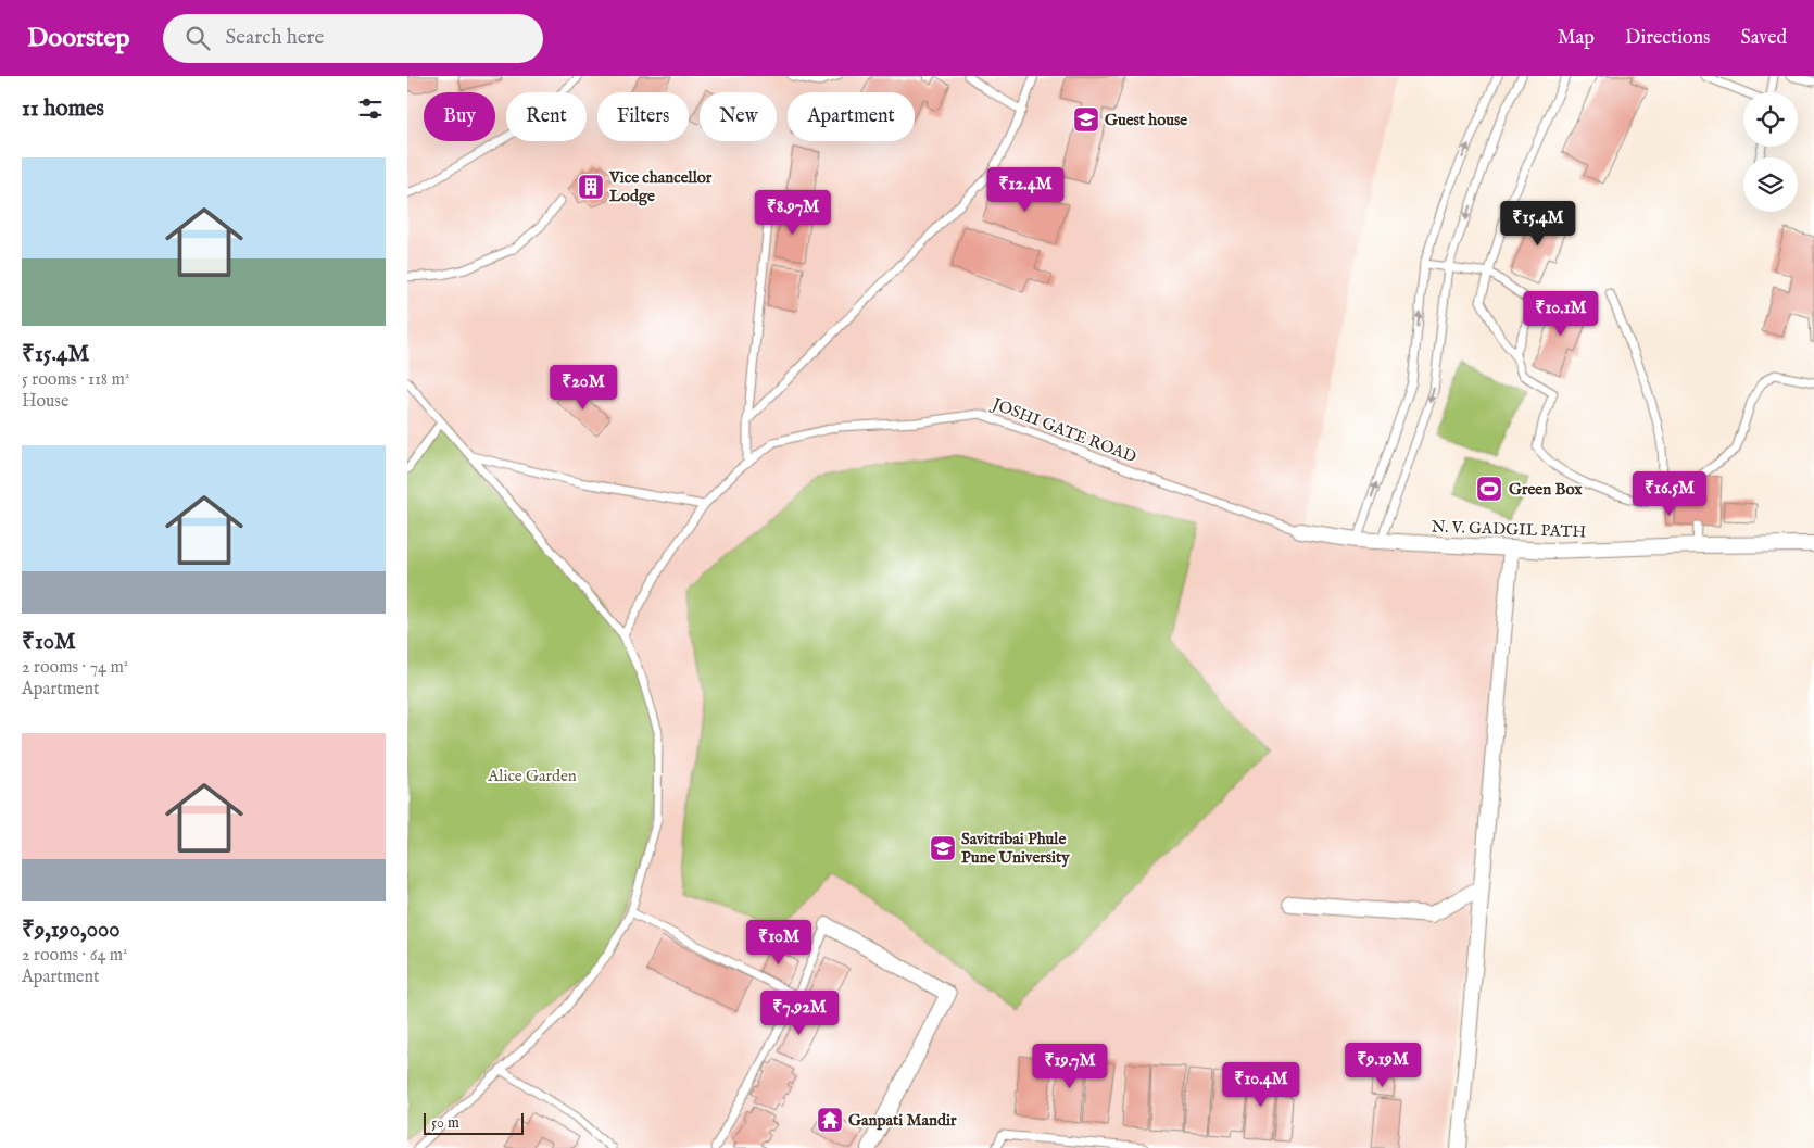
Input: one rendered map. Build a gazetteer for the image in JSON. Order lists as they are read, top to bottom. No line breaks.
{"streets":{"street":["N. V. GADGIL PATH"],"lane":["JOSHI GATE ROAD"]},"crossings":[["JOSHI GATE ROAD","N. V. GADGIL PATH"]],"parks":["Alice Garden"],"places":{"school or university":["Guest house","Savitribai Phule Pune University"],"building":["Vice chancellor Lodge"],"sports":["Green Box"],"temple":["Ganpati Mandir"]},"scale_bar":"50 m","page":{"header":"Doorstep","search":"Search here","nav":["Map","Directions","Saved"],"heading":"11 homes","chip":["Buy","Rent","Filters","New","Apartment"],"list":[{"name":"₹15.4M","note":"5 rooms · 118 m² · House"},{"name":"₹10M","note":"2 rooms · 74 m² · Apartment"},{"name":"₹9,190,000","note":"2 rooms · 64 m² · Apartment"}],"price":["₹12.4M","₹8.97M","₹15.4M","₹10.1M","₹20M","₹16.5M","₹10M","₹7.92M","₹9.19M","₹19.7M","₹10.4M"],"scale":"50 m"}}
